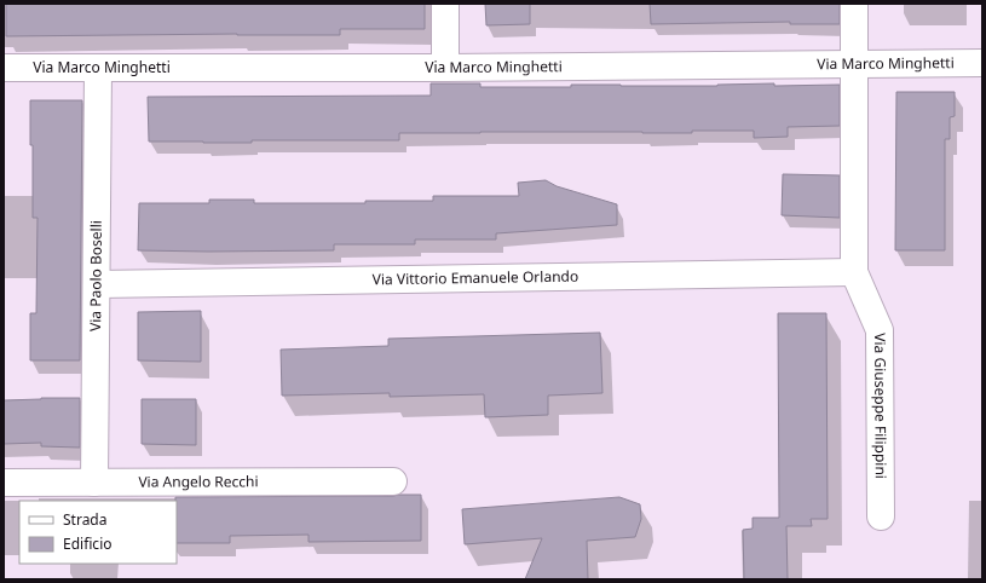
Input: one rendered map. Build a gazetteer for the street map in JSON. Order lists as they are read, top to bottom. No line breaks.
{"streets":{"street":["Via Marco Minghetti","Via Paolo Boselli","Via Vittorio Emanuele Orlando","Via Giuseppe Filippini","Via Angelo Recchi"]},"crossings":[["Via Marco Minghetti","Via Paolo Boselli"],["Via Paolo Boselli","Via Vittorio Emanuele Orlando"],["Via Paolo Boselli","Via Angelo Recchi"],["Via Vittorio Emanuele Orlando","Via Giuseppe Filippini"]],"legend":["Strada","Edificio"]}
